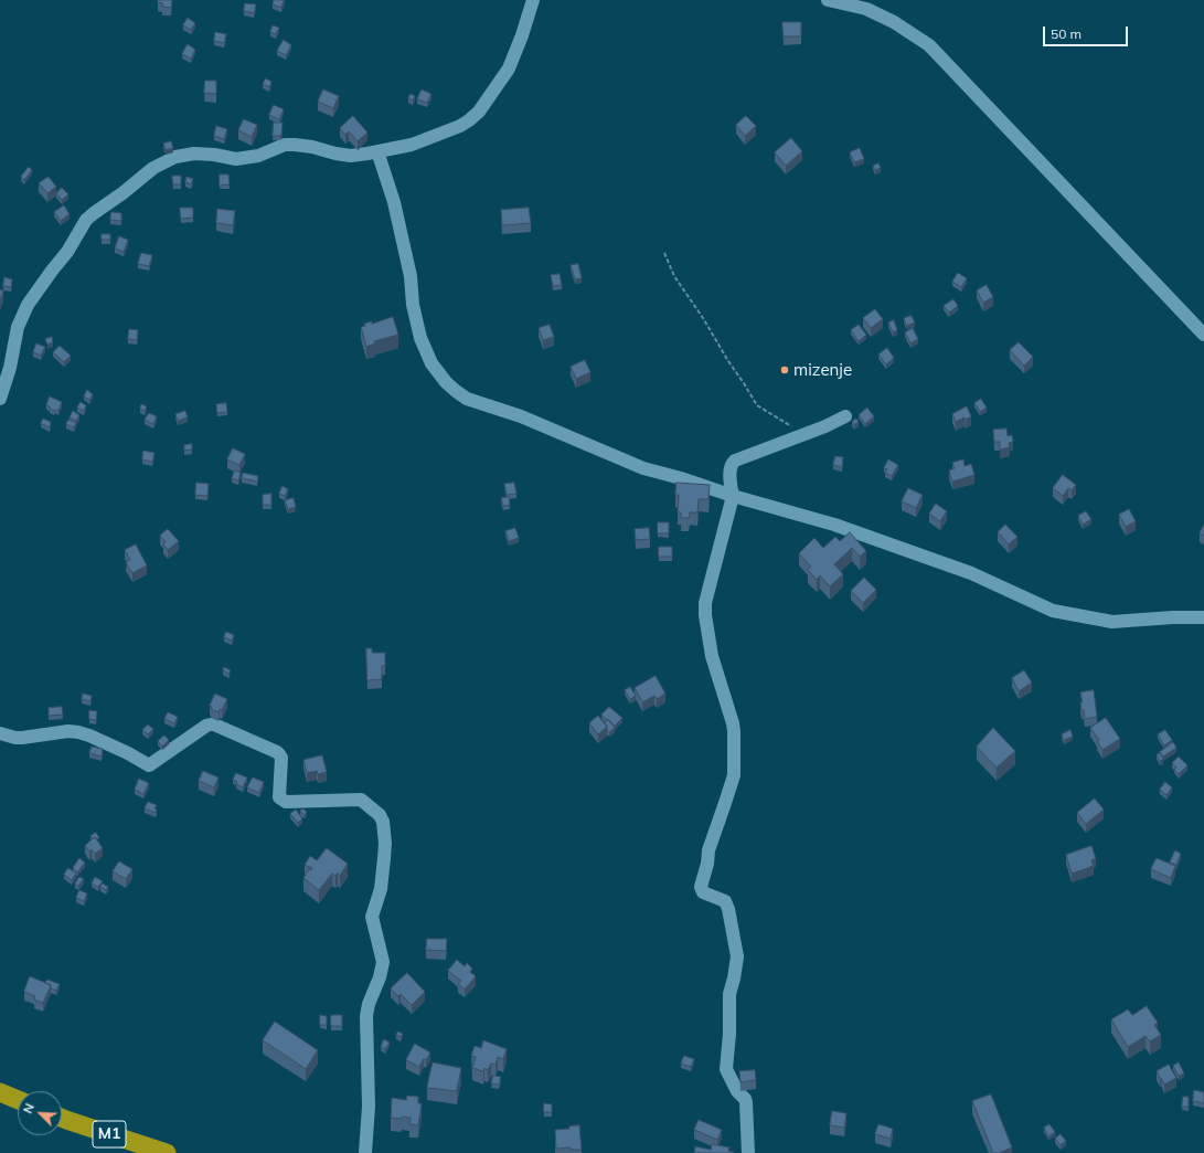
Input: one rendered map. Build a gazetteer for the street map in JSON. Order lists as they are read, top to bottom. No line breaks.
{"streets":{"highway":["M1"]},"places":["mizenje"],"scale_bar":"50 m","north":"top left"}
